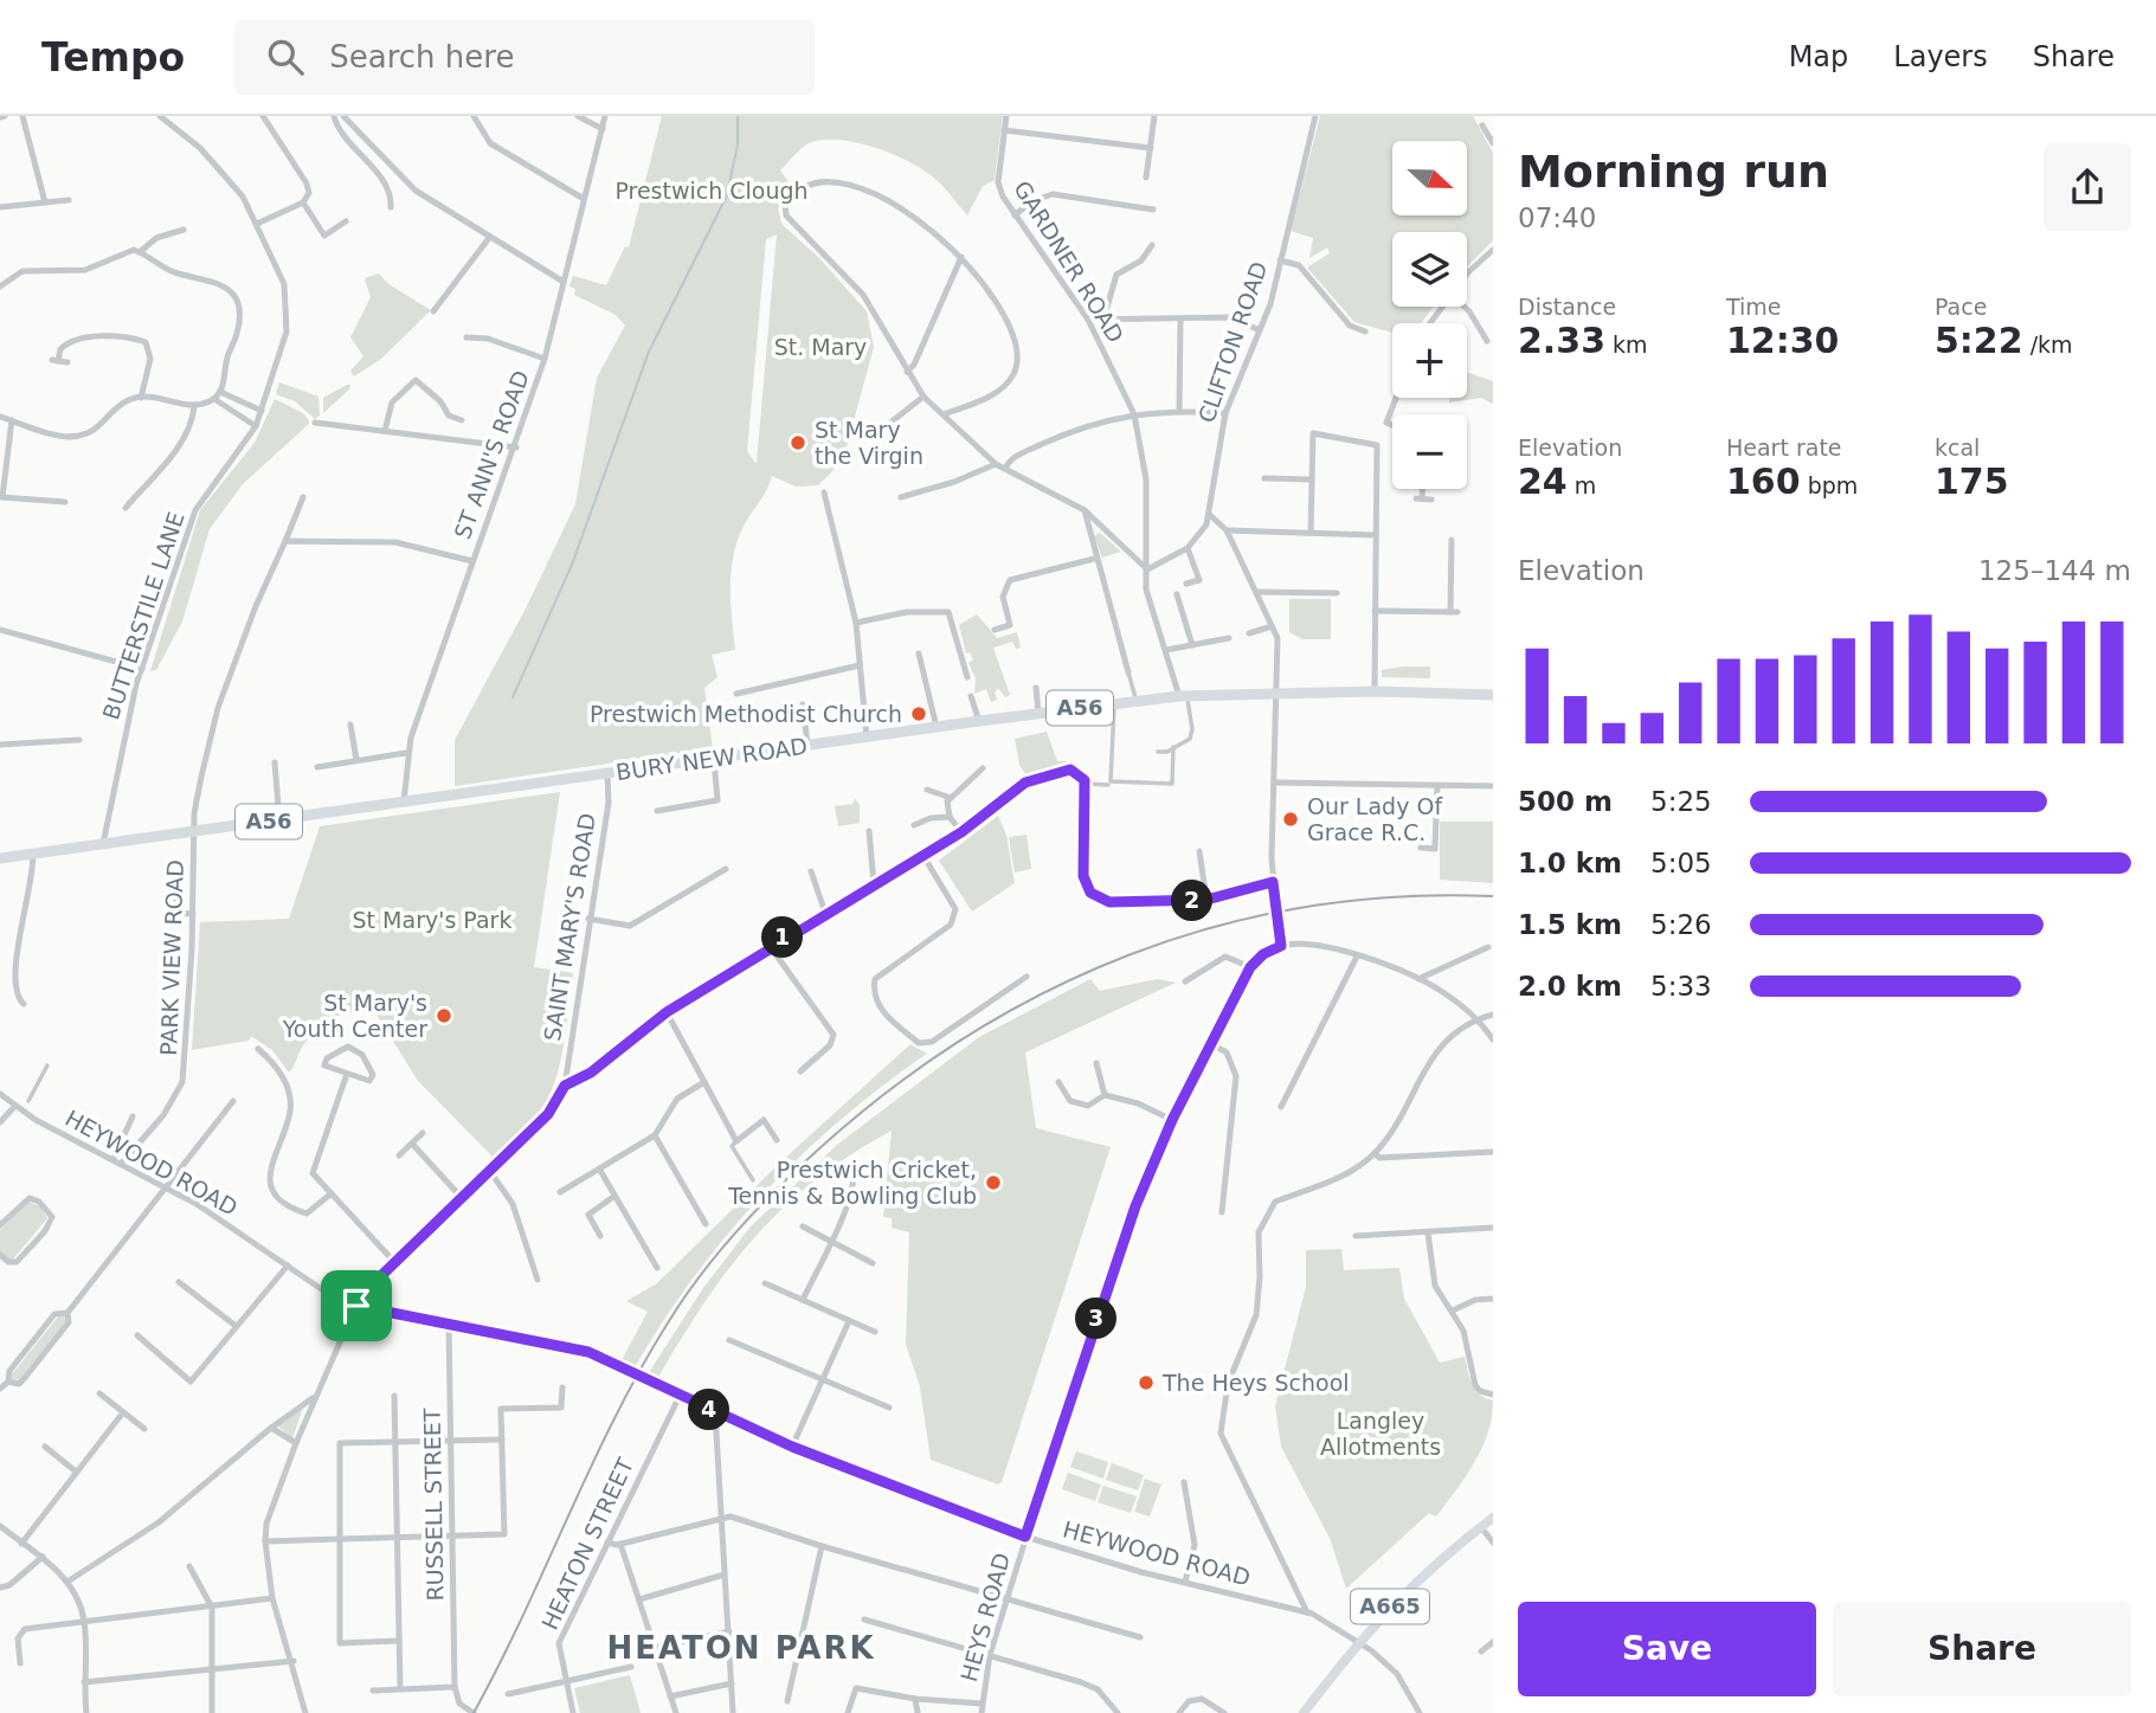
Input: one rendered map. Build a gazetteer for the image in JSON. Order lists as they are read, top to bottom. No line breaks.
{"streets":{"highway":["A56","BURY NEW ROAD"],"main road":["A665"],"street":["GARDNER ROAD","CLIFTON ROAD","ST ANN'S ROAD","BUTTERSTILE LANE","SAINT MARY'S ROAD","PARK VIEW ROAD","HEYWOOD ROAD","RUSSELL STREET","HEATON STREET","HEYS ROAD"]},"crossings":[["GARDNER ROAD","CLIFTON ROAD"],["ST ANN'S ROAD","BURY NEW ROAD"],["BUTTERSTILE LANE","BURY NEW ROAD"],["BURY NEW ROAD","SAINT MARY'S ROAD"],["BURY NEW ROAD","PARK VIEW ROAD"],["PARK VIEW ROAD","HEYWOOD ROAD"],["HEYWOOD ROAD","RUSSELL STREET"],["HEYWOOD ROAD","HEATON STREET"],["HEYWOOD ROAD","A665"],["HEYWOOD ROAD","HEYS ROAD"]],"districts":["HEATON PARK"],"parks":["Prestwich Clough","St. Mary","St Mary's Park","Langley Allotments"],"places":["St Mary the Virgin","Prestwich Methodist Church","Our Lady Of Grace R.C.","St Mary's Youth Center","Prestwich Cricket, Tennis & Bowling Club","The Heys School"],"north":"right","page":{"header":"Tempo","search":"Search here","nav":["Map","Layers","Share"],"heading":["Morning run","07:40"],"map_buttons":["+","−"],"stats":[["Distance","2.33 km"],["Time","12:30"],["Pace","5:22 /km"],["Elevation","24 m"],["Heart rate","160 bpm"],["kcal","175"]],"chart":["Elevation","125–144 m"],"list":[{"name":"500 m","note":"5:25"},{"name":"1.0 km","note":"5:05"},{"name":"1.5 km","note":"5:26"},{"name":"2.0 km","note":"5:33"}],"pins":["2","1","3","4"],"buttons":["Save","Share"]}}
